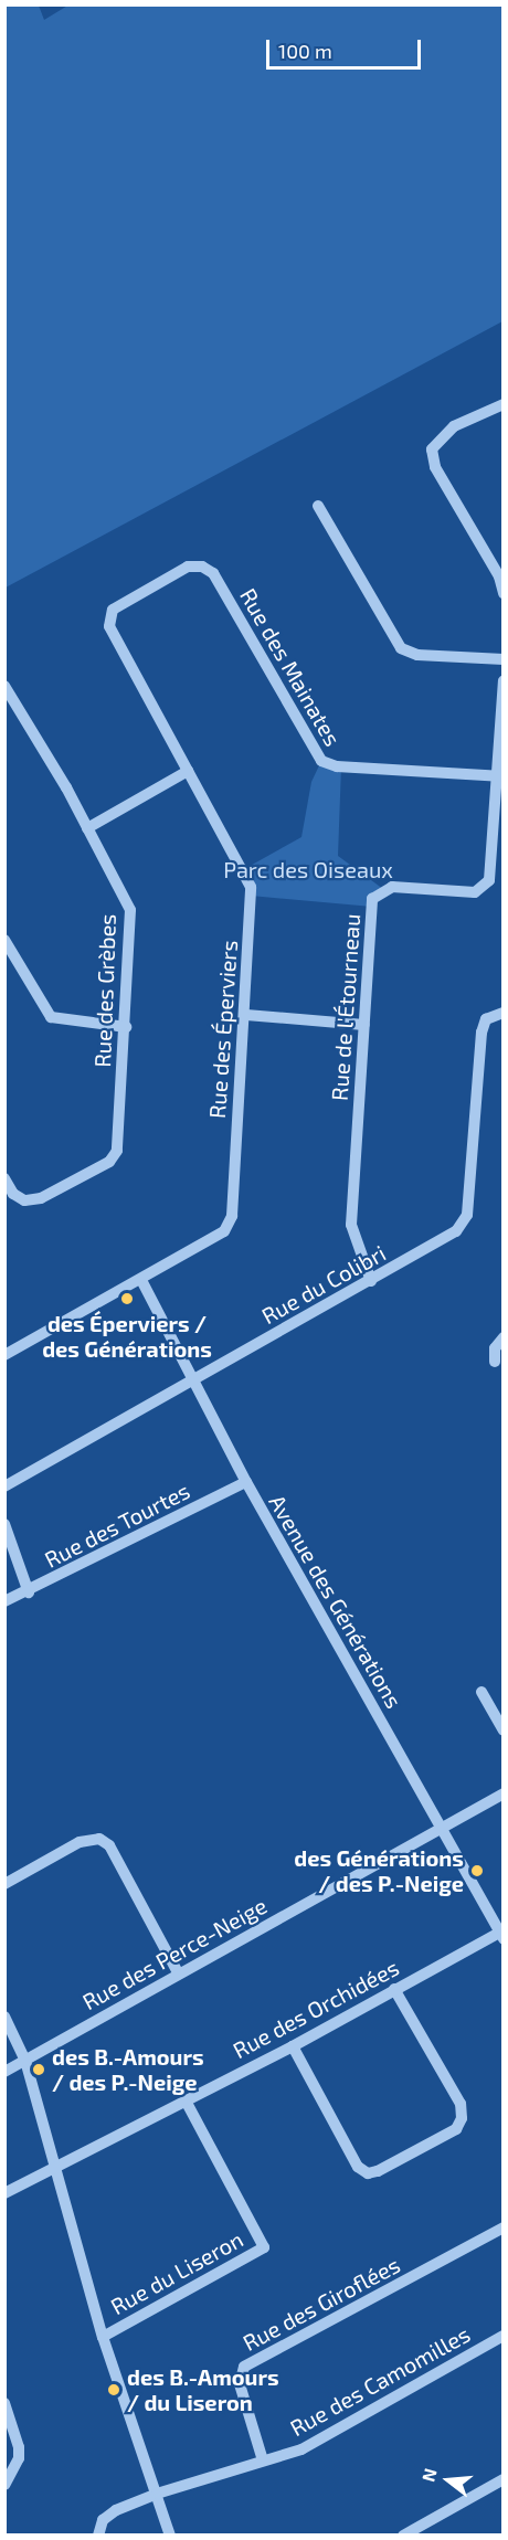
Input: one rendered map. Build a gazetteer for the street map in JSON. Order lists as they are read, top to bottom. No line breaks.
{"streets":{"street":["Rue des Mainates","Rue des Grèbes","Rue de l'Étourneau","Rue des Éperviers","Rue du Colibri","Rue des Tourtes","Avenue des Générations","Rue des Perce-Neige","Rue des Orchidées","Rue du Liseron","Rue des Giroflées","Rue des Camomilles"]},"crossings":[["Rue des Mainates","Rue de l'Étourneau"],["Rue des Mainates","Rue des Éperviers"],["Rue de l'Étourneau","Rue du Colibri"],["Rue des Éperviers","Avenue des Générations"],["Rue du Colibri","Avenue des Générations"],["Rue des Tourtes","Avenue des Générations"],["Avenue des Générations","Rue des Perce-Neige"],["Avenue des Générations","Rue des Orchidées"],["Rue des Orchidées","Rue du Liseron"],["Rue des Giroflées","Rue des Camomilles"]],"parks":["Parc des Oiseaux"],"places":["des Éperviers / des Générations","des Générations / des P.-Neige","des B.-Amours / des P.-Neige","des B.-Amours / du Liseron"],"scale_bar":"100 m","north":"left"}
